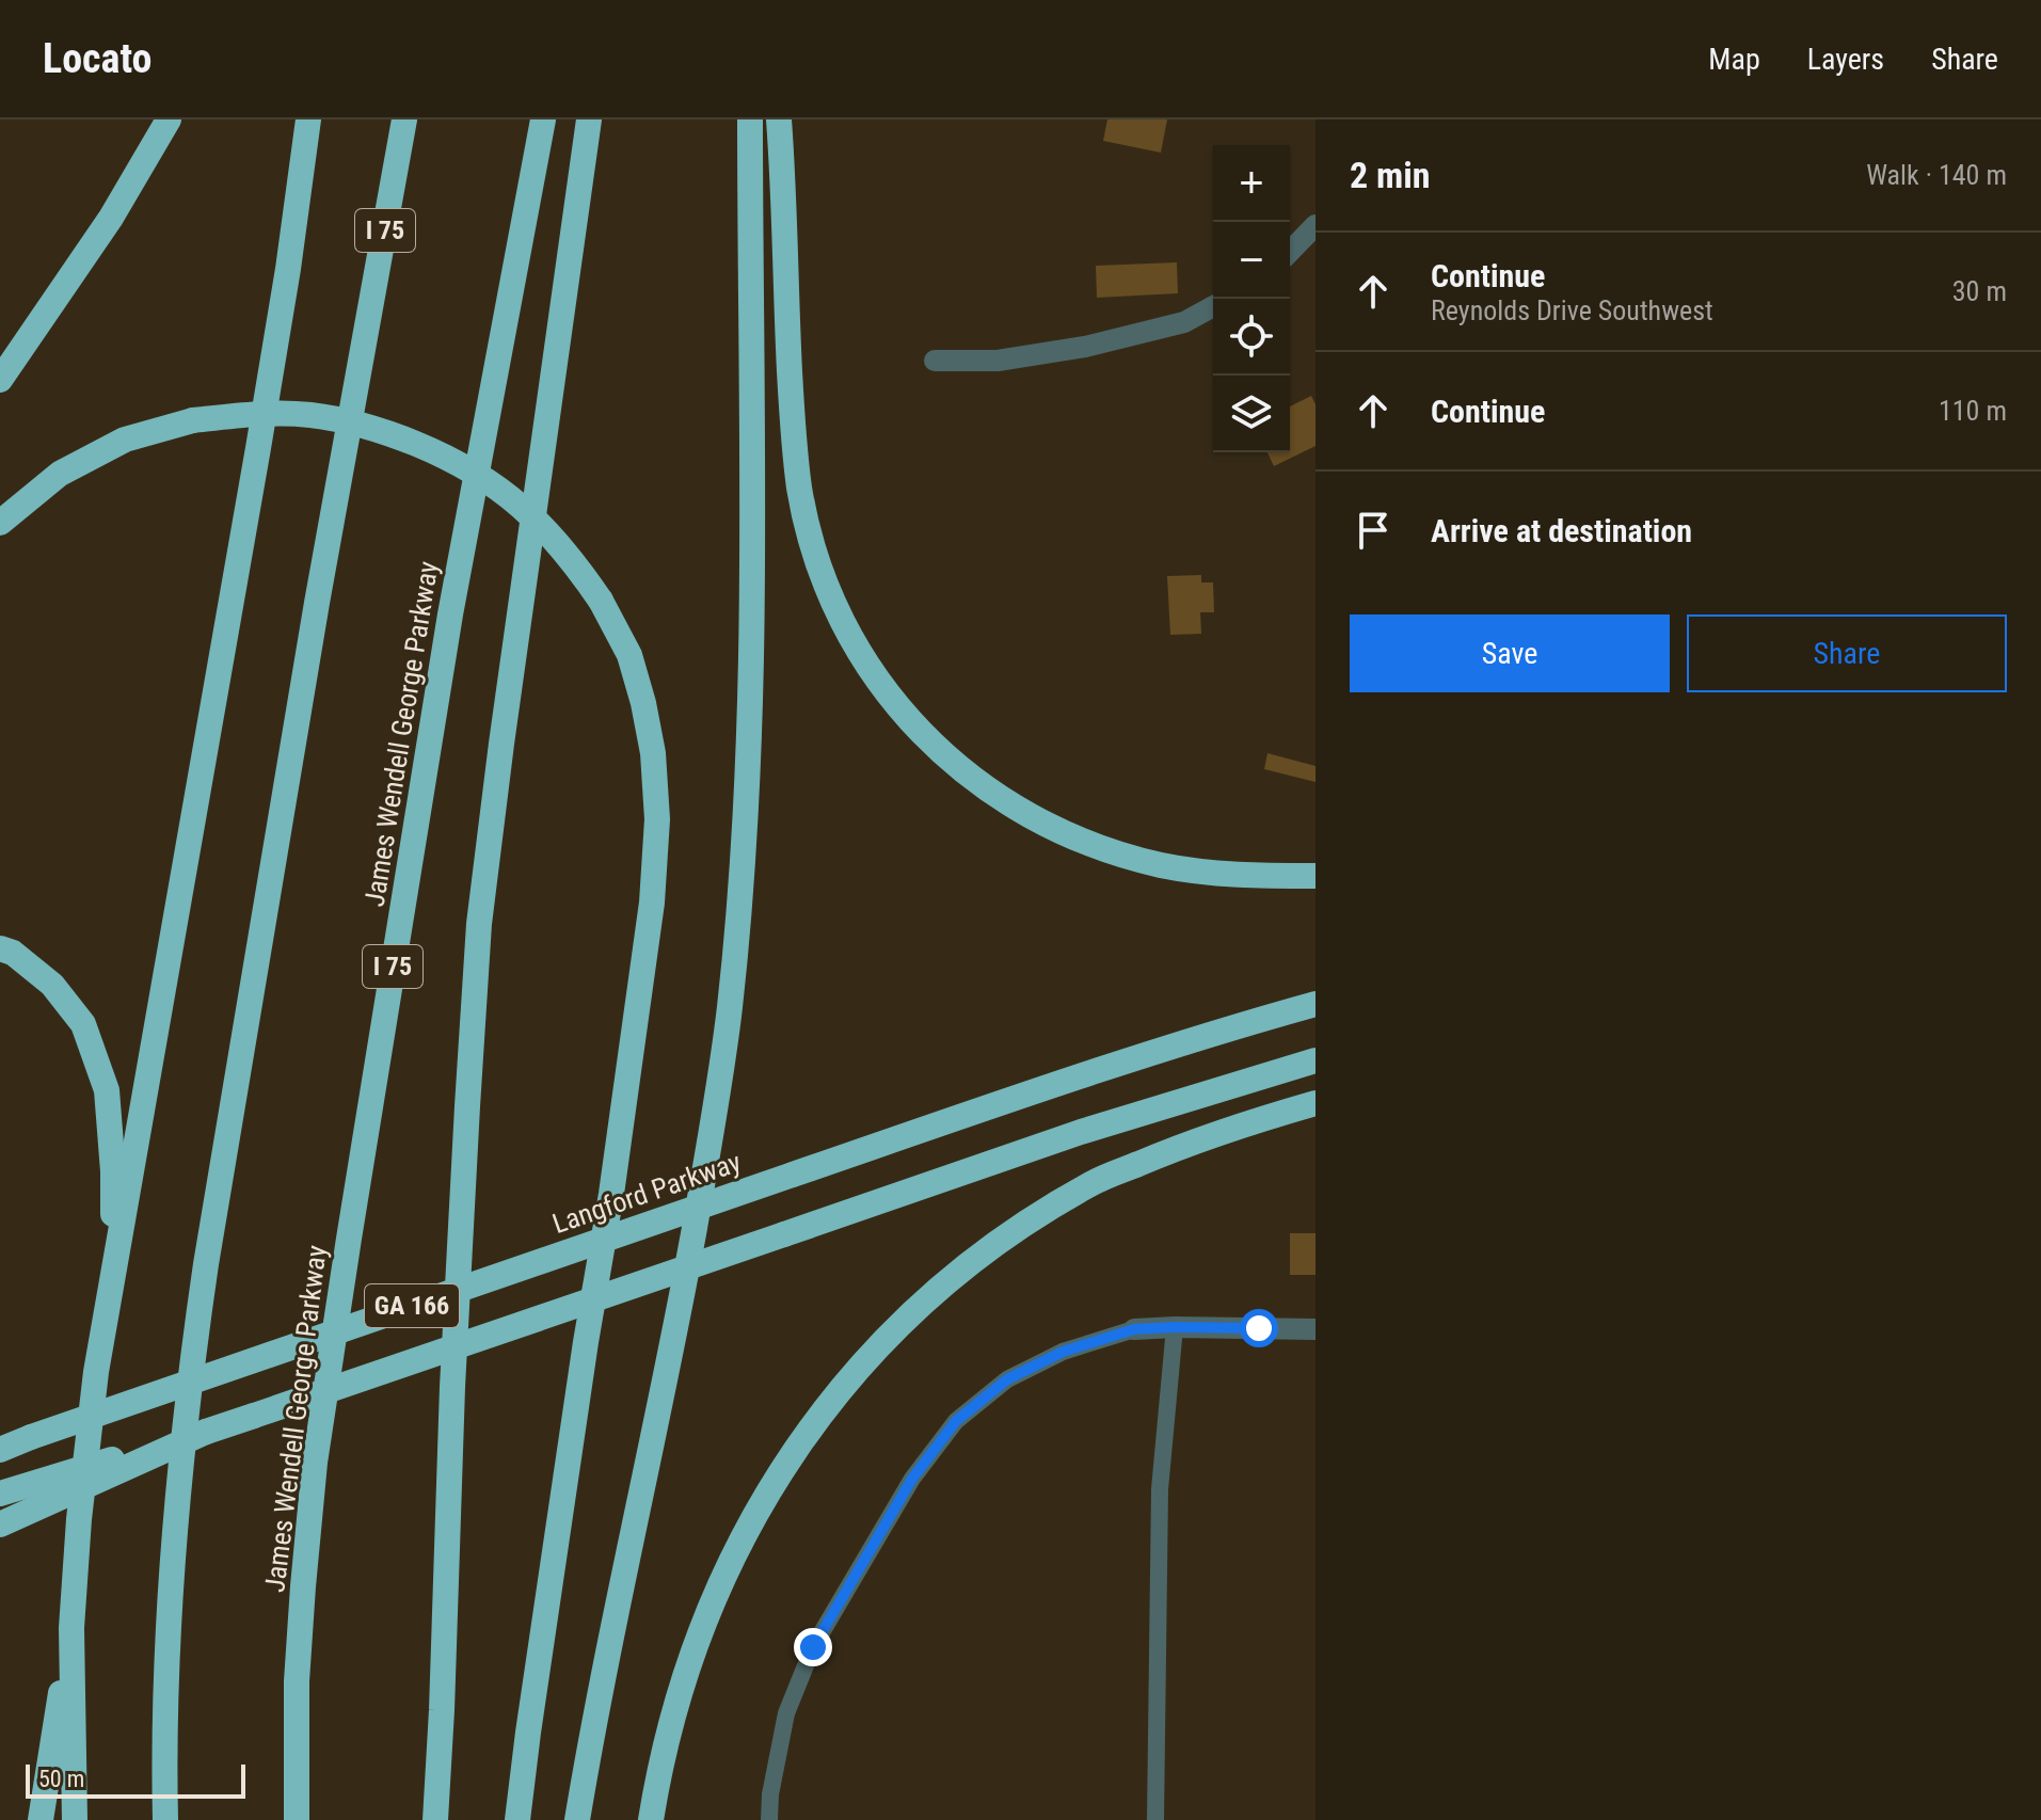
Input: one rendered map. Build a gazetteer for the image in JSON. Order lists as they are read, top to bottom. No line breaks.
{"streets":{"highway":["I 75","James Wendell George Parkway","Langford Parkway","GA 166"]},"scale_bar":"50 m","page":{"header":"Locato","nav":["Map","Layers","Share"],"heading":["2 min","Walk · 140 m"],"map_buttons":["+","−"],"list":[["Continue","Reynolds Drive Southwest","30 m"],["Continue","110 m"],"Arrive at destination"],"buttons":["Save","Share"],"scale":"50 m"}}
